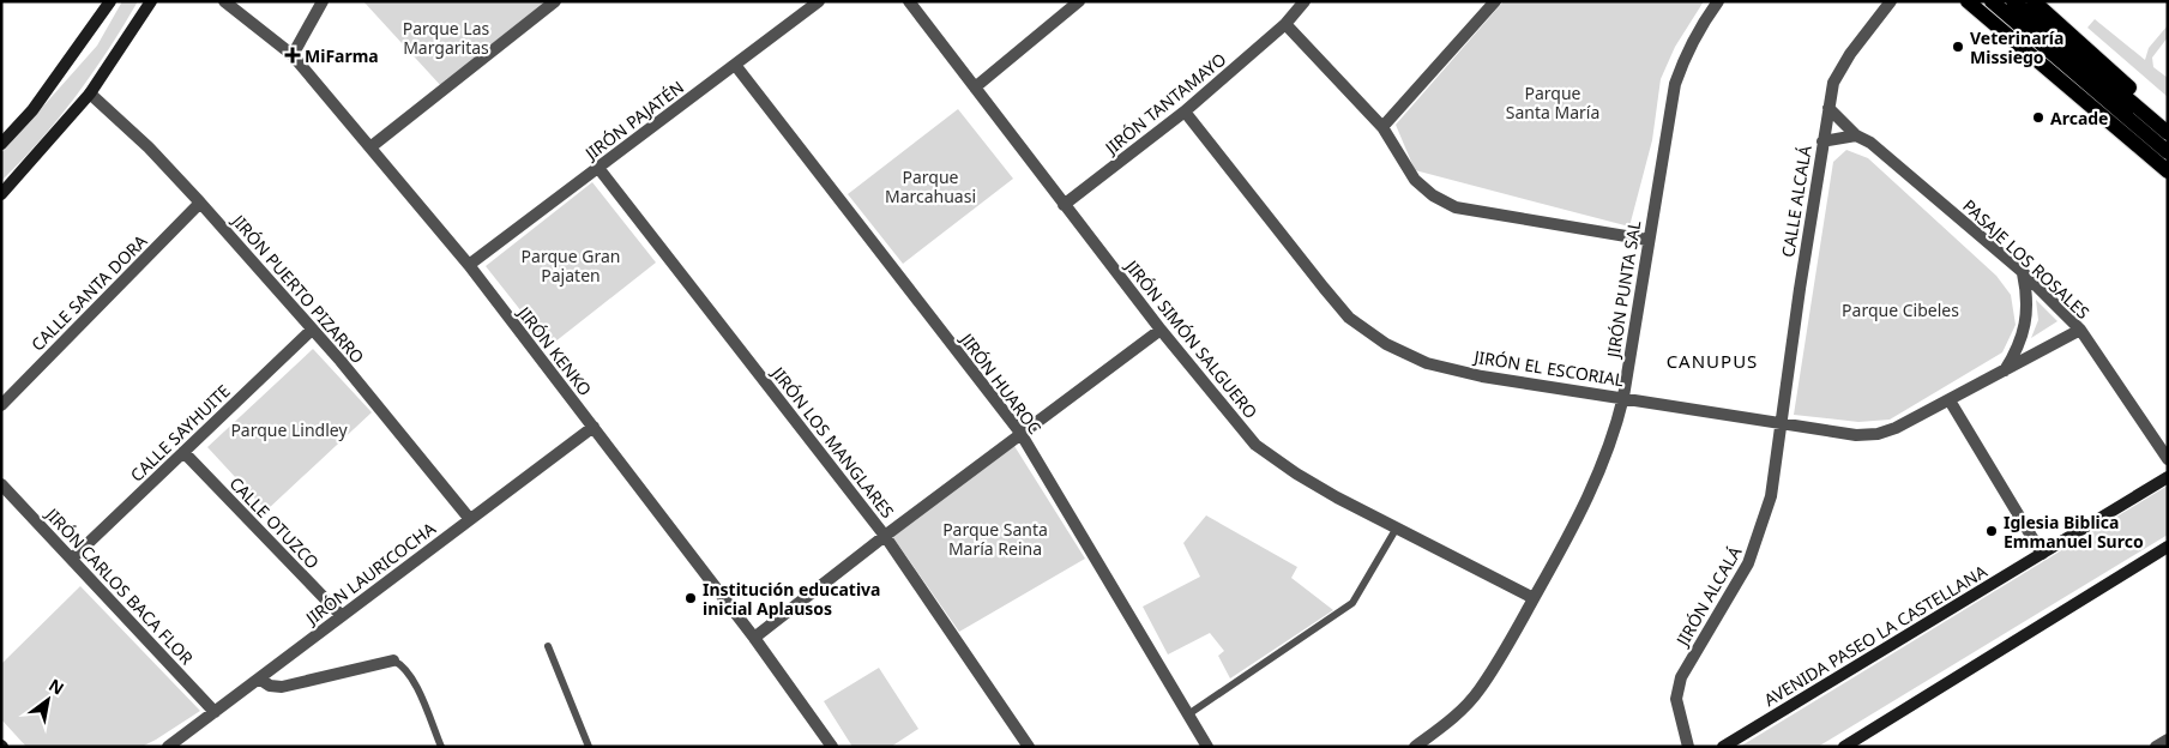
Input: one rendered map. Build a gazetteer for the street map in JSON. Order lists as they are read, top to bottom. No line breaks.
{"streets":{"main road":["AVENIDA PASEO LA CASTELLANA"],"street":["JIRÓN TANTAMAYO","JIRÓN PAJATÉN","CALLE ALCALÁ","PASAJE LOS ROSALES","JIRÓN PUERTO PIZARRO","JIRÓN PUNTA SAL","CALLE SANTA DORA","JIRÓN SIMÓN SALGUERO","JIRÓN KENKO","JIRÓN EL ESCORIAL","JIRÓN HUAROC","CALLE SAYHUITE","JIRÓN LOS MANGLARES","CALLE OTUZCO","JIRÓN LAURICOCHA","JIRÓN CARLOS BACA FLOR","JIRÓN ALCALÁ"]},"crossings":[["JIRÓN TANTAMAYO","JIRÓN SIMÓN SALGUERO"],["JIRÓN TANTAMAYO","JIRÓN EL ESCORIAL"],["JIRÓN PAJATÉN","JIRÓN KENKO"],["JIRÓN PAJATÉN","JIRÓN HUAROC"],["JIRÓN PAJATÉN","JIRÓN LOS MANGLARES"],["CALLE ALCALÁ","PASAJE LOS ROSALES"],["CALLE ALCALÁ","JIRÓN EL ESCORIAL"],["CALLE ALCALÁ","JIRÓN ALCALÁ"],["PASAJE LOS ROSALES","JIRÓN EL ESCORIAL"],["JIRÓN PUERTO PIZARRO","CALLE SANTA DORA"],["JIRÓN PUERTO PIZARRO","CALLE SAYHUITE"],["JIRÓN PUERTO PIZARRO","JIRÓN LAURICOCHA"],["JIRÓN PUNTA SAL","JIRÓN SIMÓN SALGUERO"],["JIRÓN PUNTA SAL","JIRÓN EL ESCORIAL"],["JIRÓN KENKO","JIRÓN LAURICOCHA"],["JIRÓN EL ESCORIAL","JIRÓN ALCALÁ"],["CALLE SAYHUITE","CALLE OTUZCO"],["CALLE SAYHUITE","JIRÓN CARLOS BACA FLOR"],["CALLE OTUZCO","JIRÓN LAURICOCHA"],["JIRÓN LAURICOCHA","JIRÓN CARLOS BACA FLOR"]],"districts":["CANUPUS"],"parks":["Parque Las Margaritas","Parque Santa María","Parque Marcahuasi","Parque Gran Pajaten","Parque Cibeles","Parque Lindley","Parque Santa María Reina"],"places":{"other":["Veterinaría Missiego","Arcade","Iglesia Biblica Emmanuel Surco","Institución educativa inicial Aplausos"],"health":["MiFarma"]},"north":"top right"}
